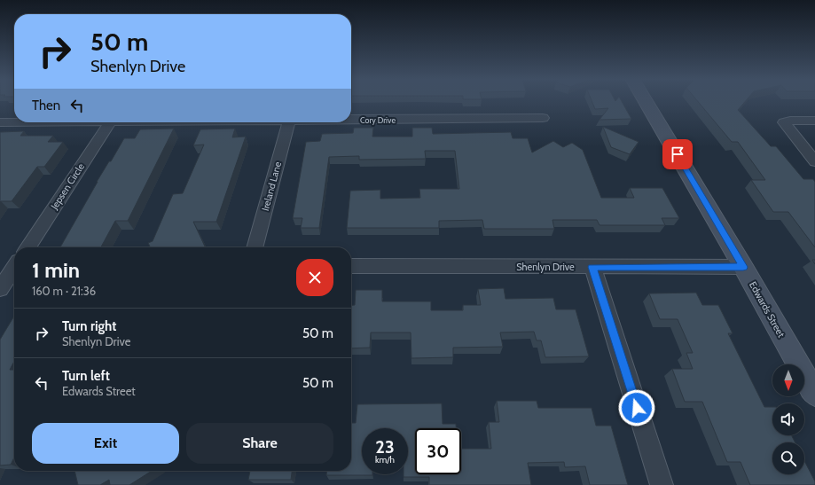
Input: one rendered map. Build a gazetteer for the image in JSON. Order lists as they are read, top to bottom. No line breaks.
{"streets":{"main road":["Edwards Street"],"street":["Cory Drive","Jepsen Circle","Ireland Lane","Shenlyn Drive"]},"crossings":[["Shenlyn Drive","Edwards Street"]],"north":"bottom","page":{"turn":["50 m","Shenlyn Drive"],"then":"Then","heading":["1 min","160 m · 21:36"],"list":[{"name":"Turn right","note":"Shenlyn Drive","value":"50 m"},{"name":"Turn left","note":"Edwards Street","value":"50 m"}],"buttons":["Exit","Share"],"speed":"23 km/h","limit":"30"}}
